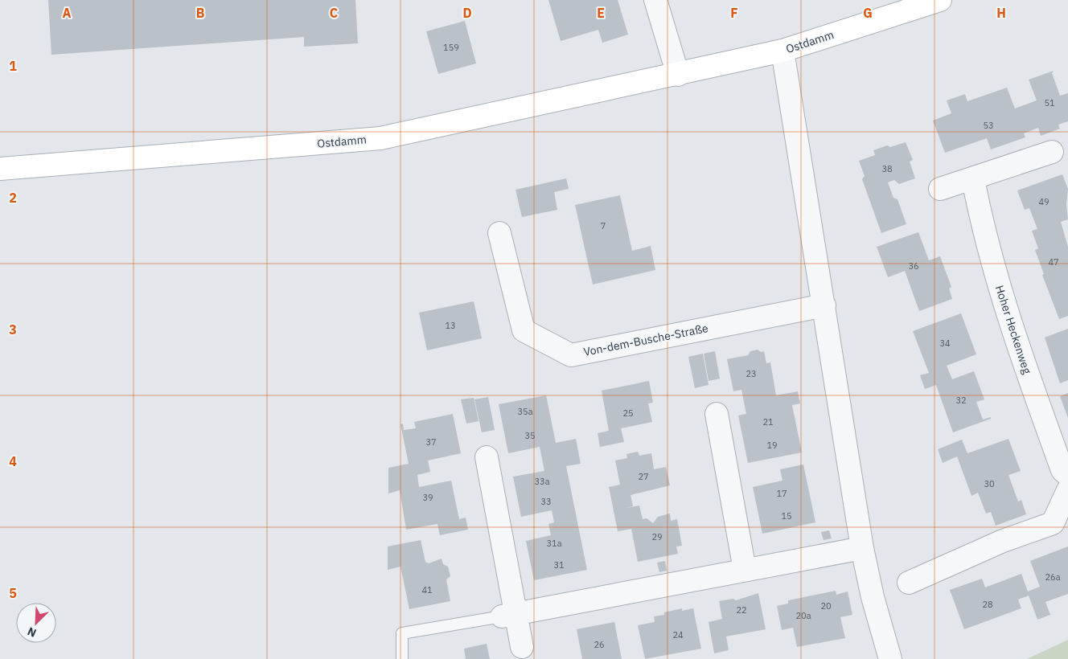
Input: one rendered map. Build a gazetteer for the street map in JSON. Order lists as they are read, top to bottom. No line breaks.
{"streets":{"street":["Ostdamm","Hoher Heckenweg","Von-dem-Busche-Straße"]},"house_numbers":["159","51","53","38","49","7","47","36","13","34","23","32","35a","25","21","35","37","19","27","33a","30","17","39","33","15","29","31a","31","26a","41","28","20","22","20a","24","26"],"north":"bottom left","grid":{"columns":["A","B","C","D","E","F","G","H"],"rows":["1","2","3","4","5"]}}
